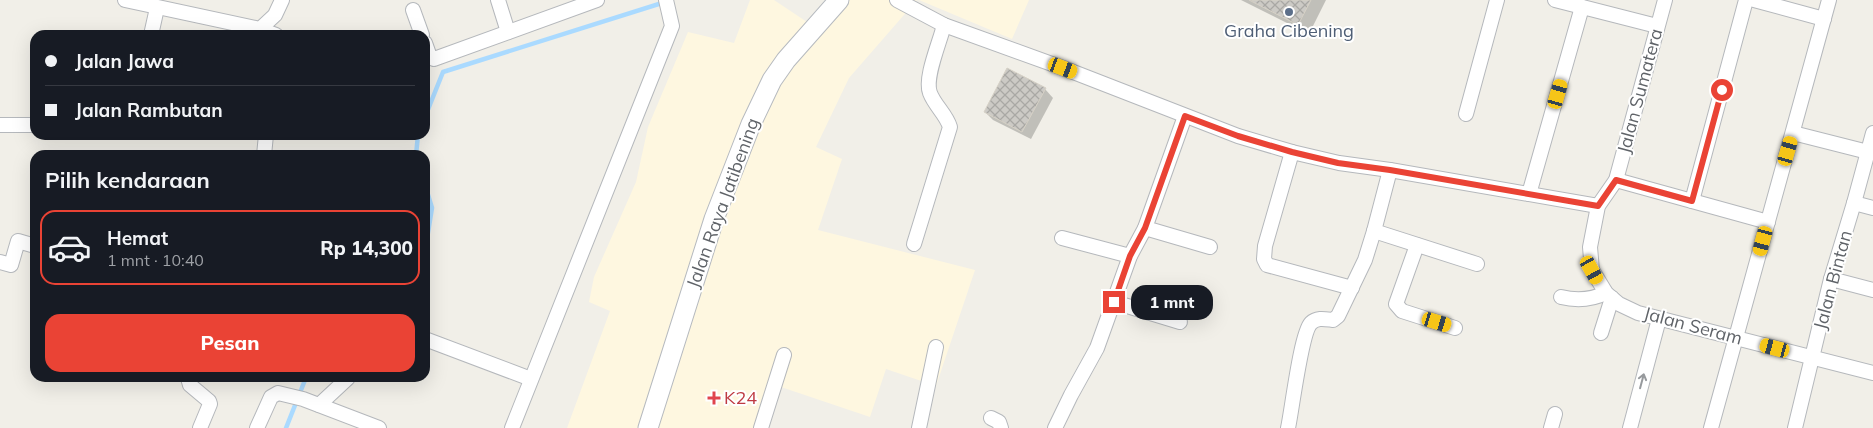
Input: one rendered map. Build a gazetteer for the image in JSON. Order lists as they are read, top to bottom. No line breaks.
{"streets":{"main road":["Jalan Raya Jatibening"],"street":["Jalan Sumatera","Jalan Bintan","Jalan Seram"]},"crossings":[["Jalan Sumatera","Jalan Seram"],["Jalan Bintan","Jalan Seram"]],"places":{"other":["Graha Cibening"],"health":["K24"]},"page":{"banner":["Jalan Jawa","Jalan Rambutan"],"heading":"Pilih kendaraan","list":[{"name":"Hemat","note":"1 mnt · 10:40","value":"Rp 14,300"}],"bubble":"1 mnt","buttons":"Pesan"}}
